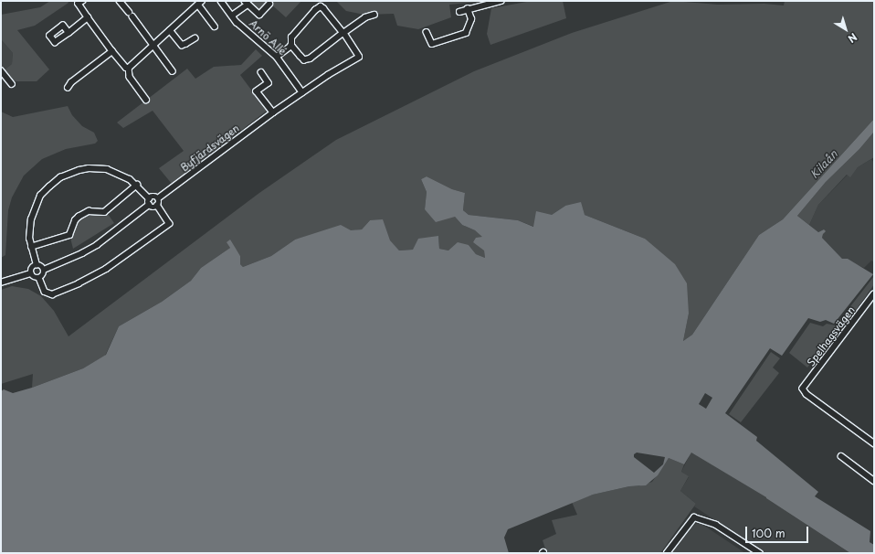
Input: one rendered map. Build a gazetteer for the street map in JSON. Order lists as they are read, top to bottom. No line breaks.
{"streets":{"street":["Arnö Allé","Byfjärdsvägen","Spelhagsvägen"]},"crossings":[["Arnö Allé","Byfjärdsvägen"]],"water":["Kilaån"],"scale_bar":"100 m","north":"bottom right"}
